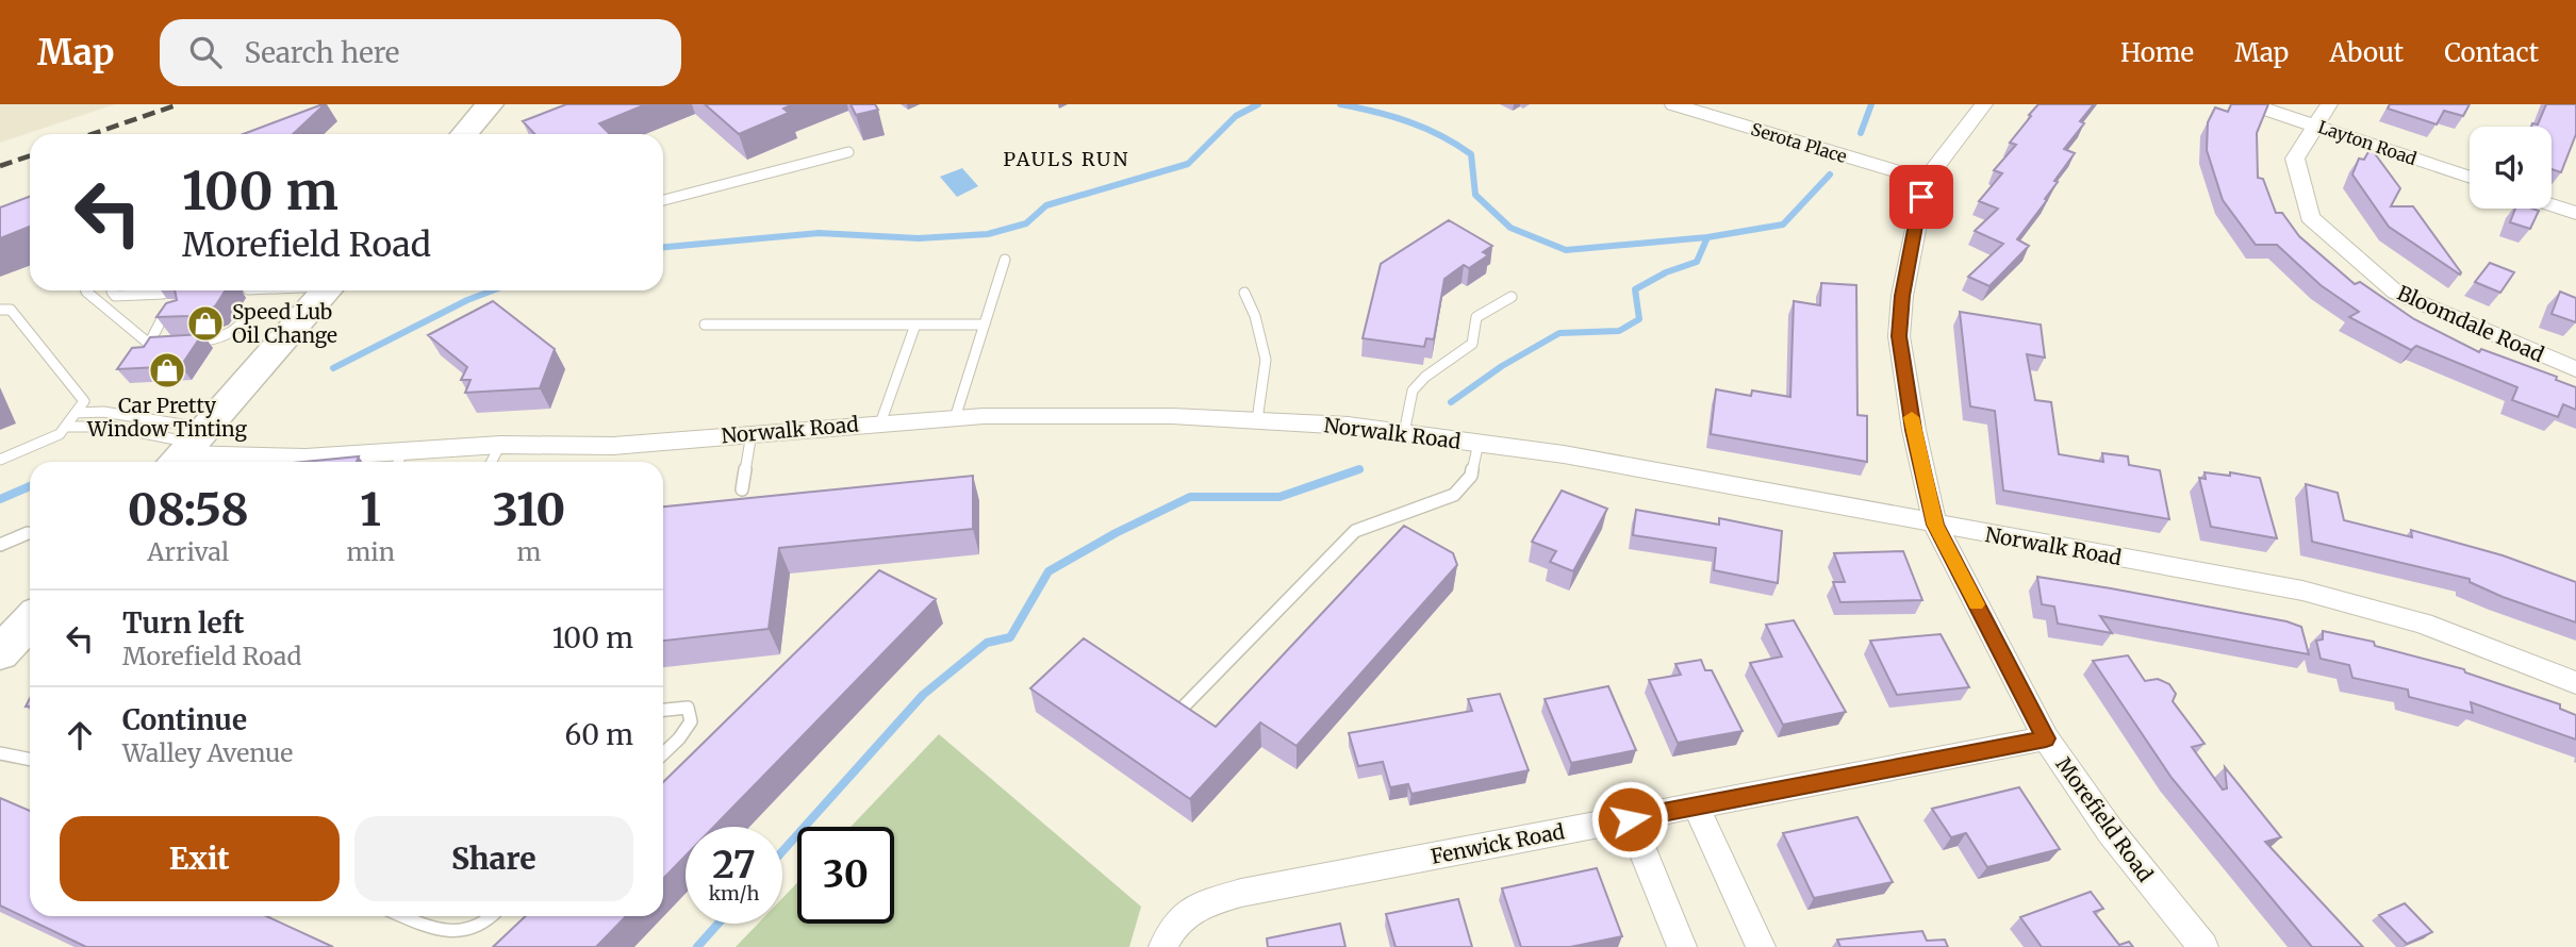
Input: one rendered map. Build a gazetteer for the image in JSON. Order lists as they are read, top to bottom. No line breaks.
{"streets":{"street":["Serota Place","Layton Road","Bloomdale Road","Norwalk Road","Morefield Road","Fenwick Road"]},"crossings":[["Serota Place","Morefield Road"],["Layton Road","Bloomdale Road"],["Norwalk Road","Morefield Road"],["Morefield Road","Fenwick Road"]],"districts":["PAULS RUN"],"places":{"shop":["Speed Lub Oil Change","Car Pretty Window Tinting"]},"page":{"header":"Map","search":"Search here","nav":["Home","Map","About","Contact"],"turn":["100 m","Morefield Road"],"eta":["08:58","Arrival","1","min","310","m"],"list":[{"name":"Turn left","note":"Morefield Road","value":"100 m"},{"name":"Continue","note":"Walley Avenue","value":"60 m"}],"buttons":["Exit","Share"],"speed":"27 km/h","limit":"30"}}
